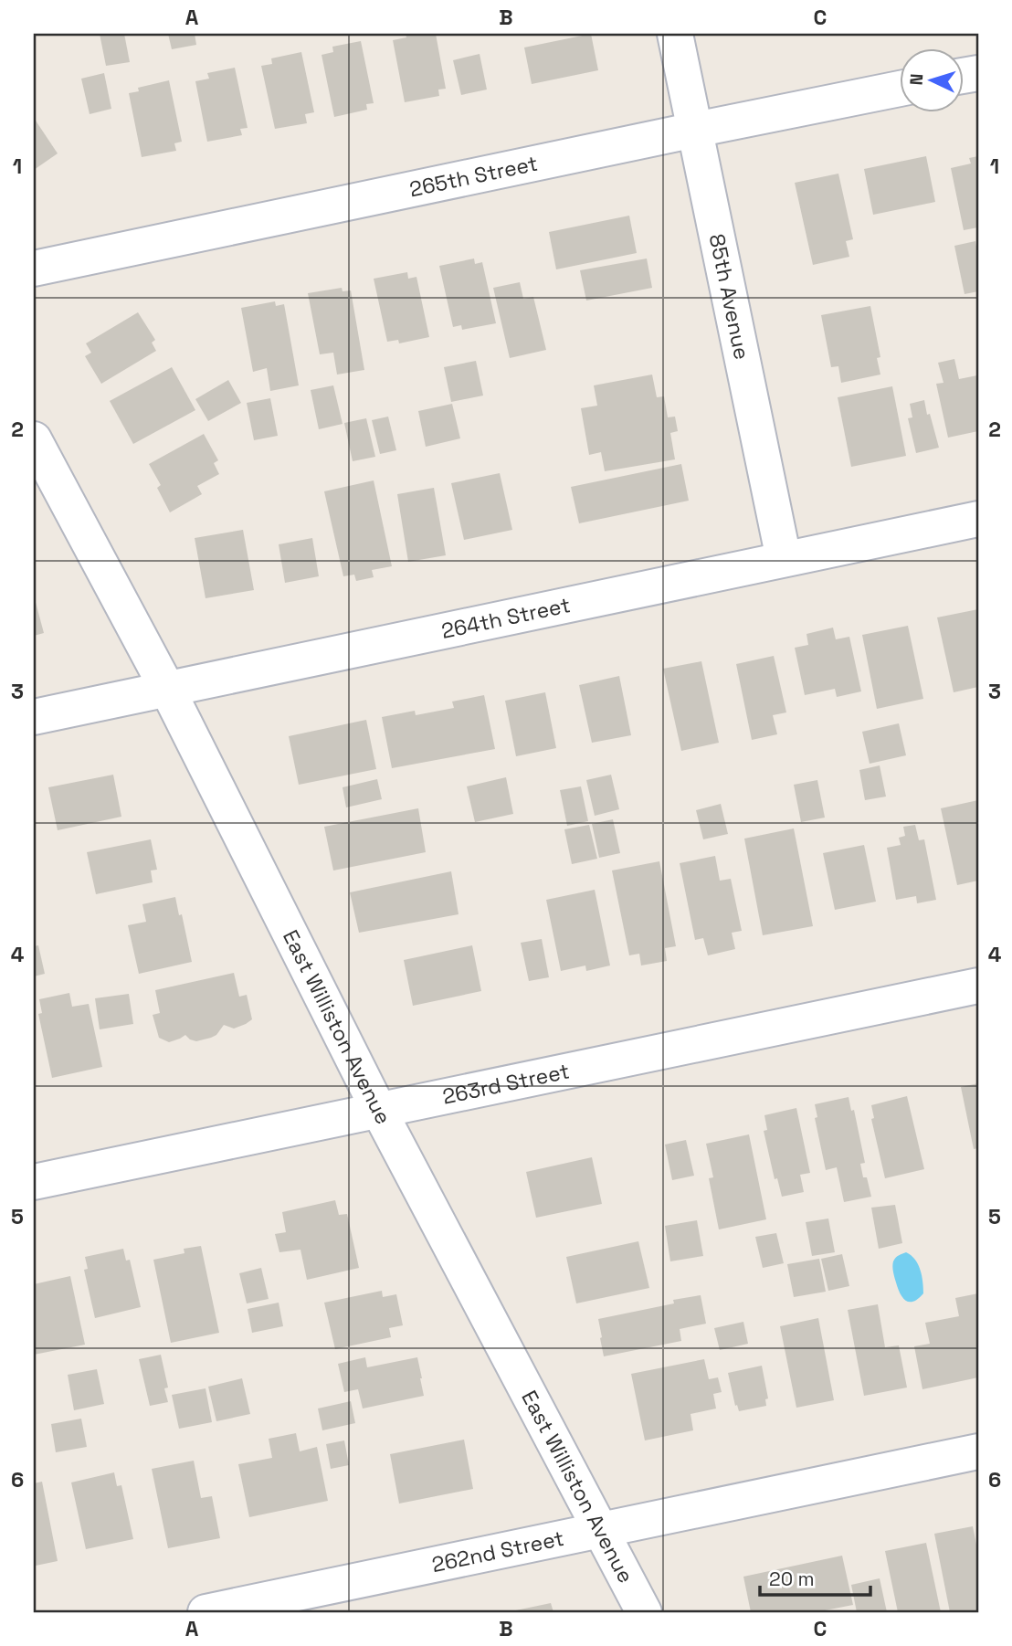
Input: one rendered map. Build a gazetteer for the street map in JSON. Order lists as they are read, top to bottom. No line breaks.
{"streets":{"street":["265th Street","85th Avenue","264th Street","East Williston Avenue","263rd Street","262nd Street"]},"crossings":[["265th Street","85th Avenue"],["85th Avenue","264th Street"],["264th Street","East Williston Avenue"],["East Williston Avenue","263rd Street"],["East Williston Avenue","262nd Street"]],"scale_bar":"20 m","north":"left","grid":{"columns":["A","B","C"],"rows":["1","2","3","4","5","6"]}}
